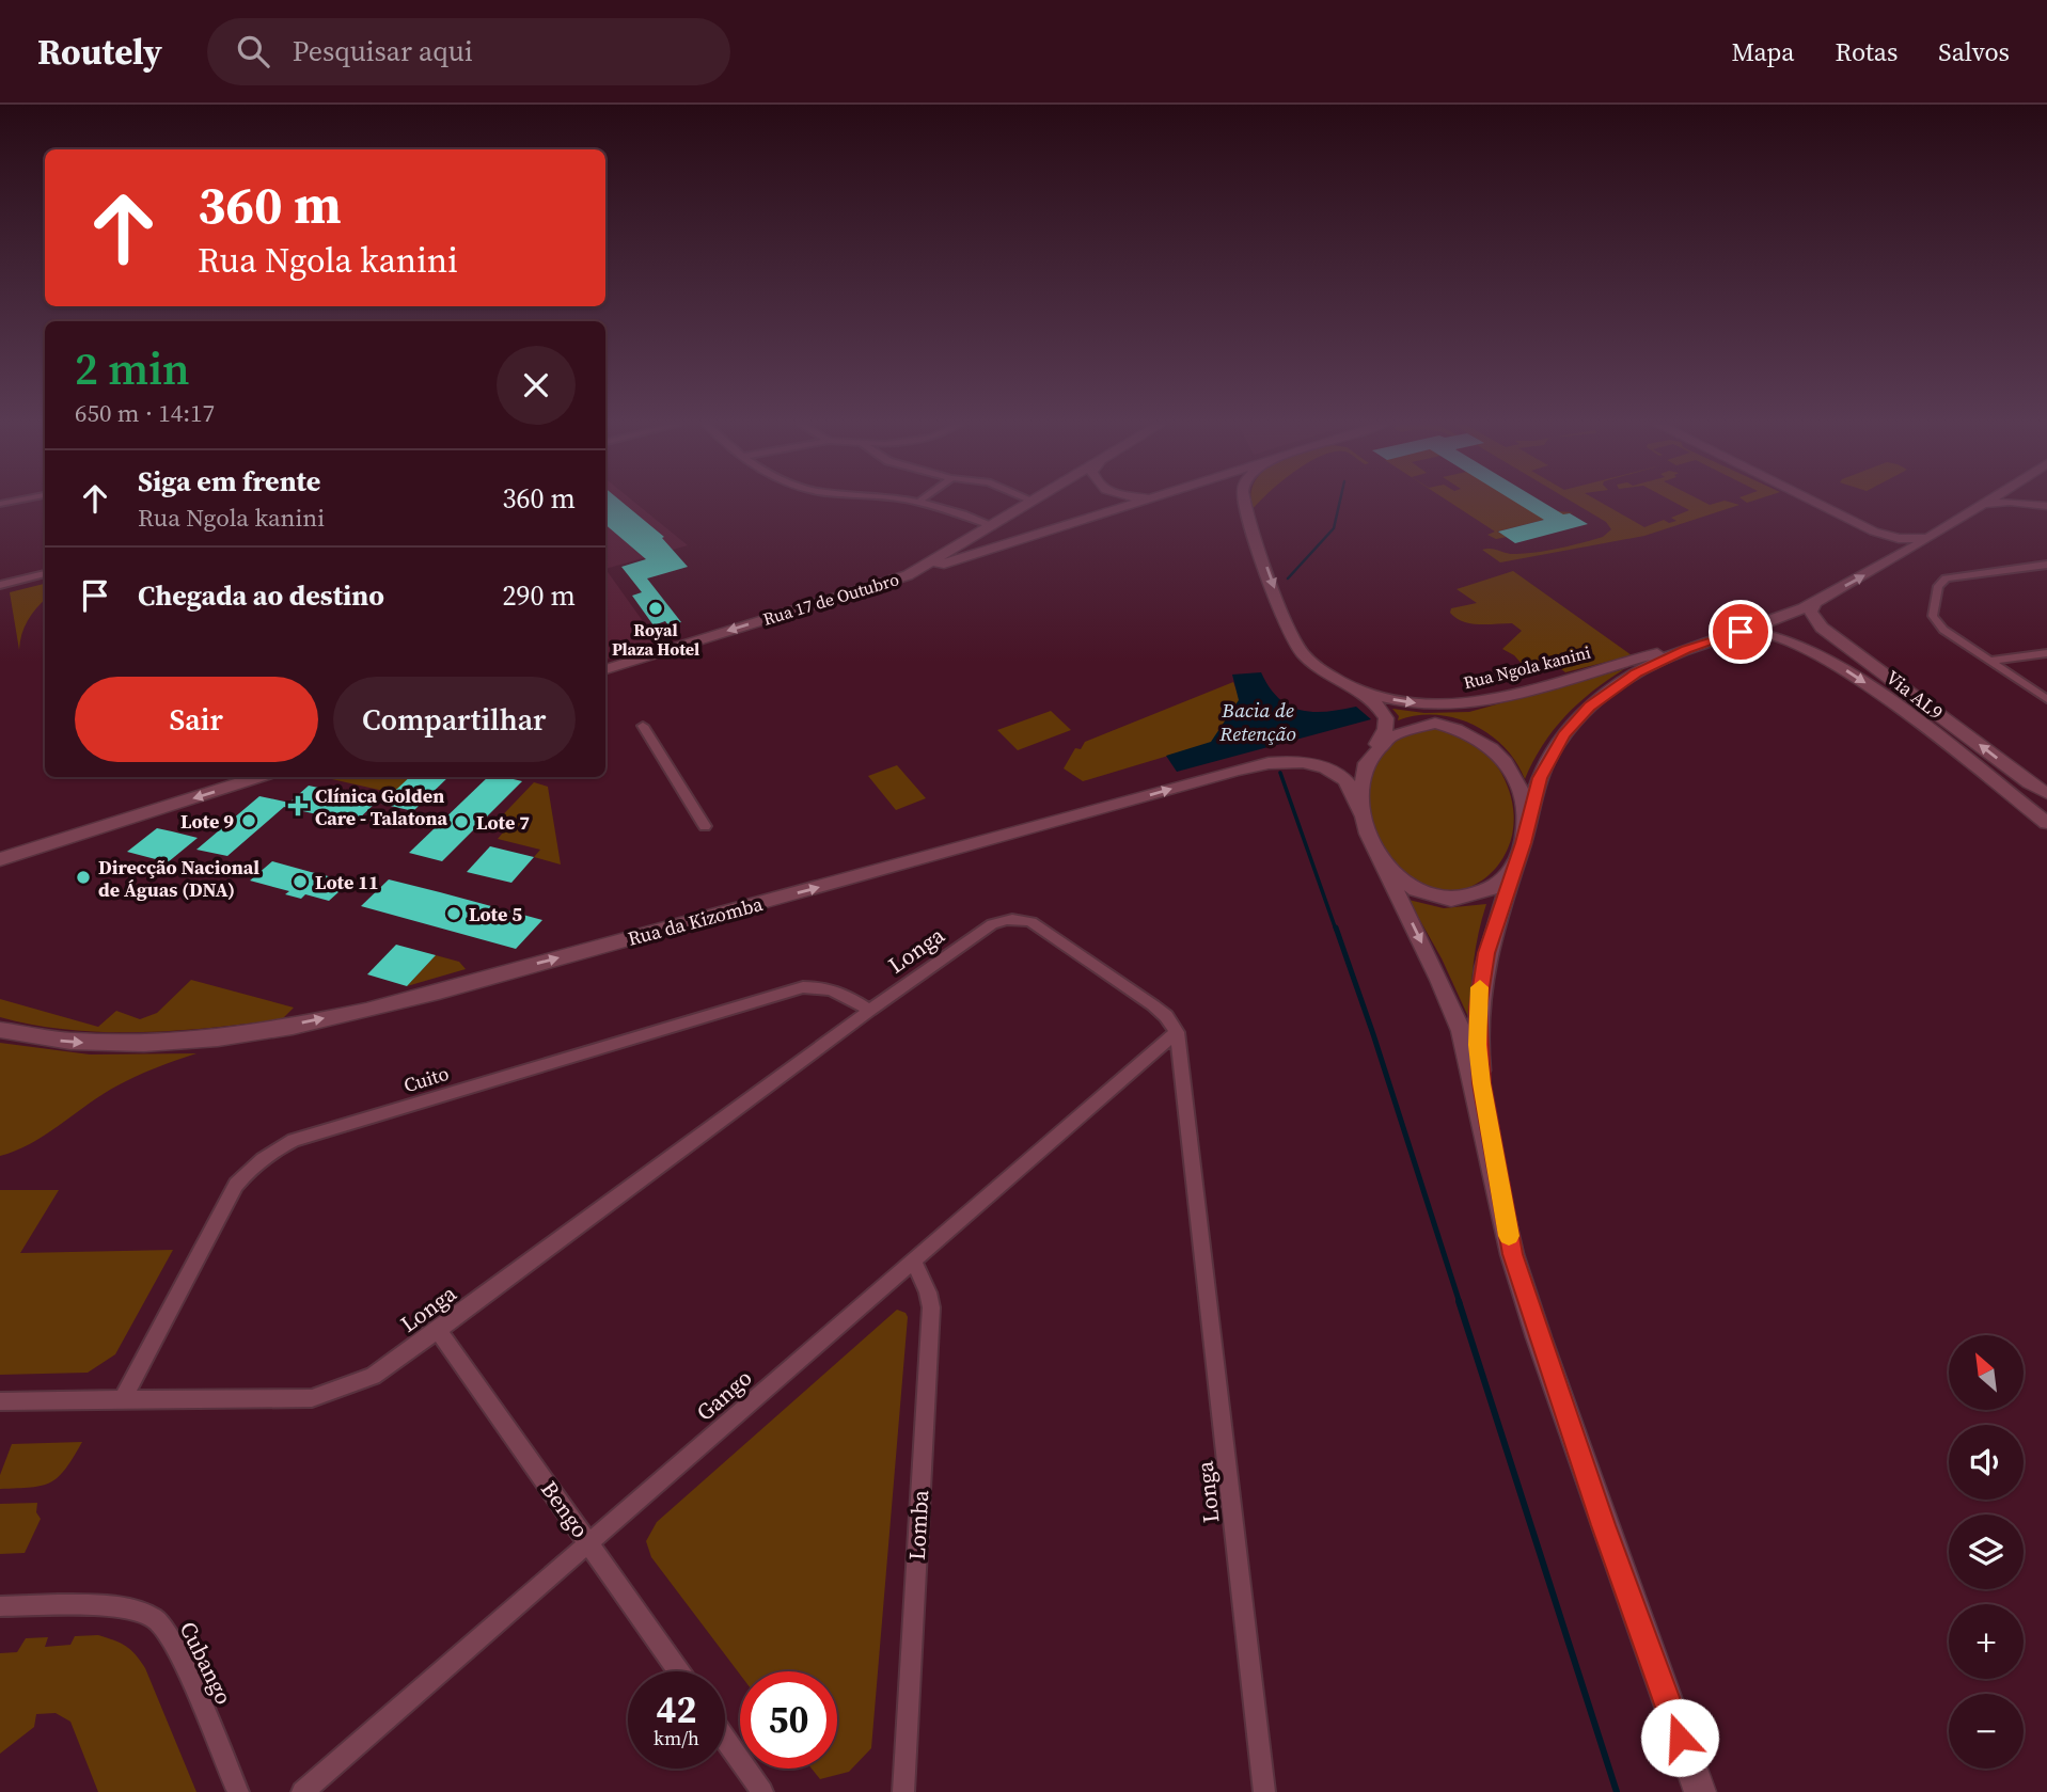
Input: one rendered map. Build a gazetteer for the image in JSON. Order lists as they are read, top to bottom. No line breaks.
{"streets":{"main road":["Rua 17 de Outubro","Rua Ngola kanini","Via AL9","Rua da Kizomba"],"street":["Longa","Cuito","Gango","Bengo","Lomba","Cubango"]},"crossings":[["Rua Ngola kanini","Via AL9"],["Rua Ngola kanini","Rua da Kizomba"],["Longa","Cuito"],["Longa","Gango"],["Longa","Bengo"],["Gango","Bengo"],["Gango","Lomba"]],"one_way":["Rua 17 de Outubro","Rua Ngola kanini","Rua da Kizomba"],"water":["Bacia de Retenção"],"places":{"other":["Royal Plaza Hotel","Lote 9","Lote 7","Direcção Nacional de Águas (DNA)","Lote 11","Lote 5"],"health":["Clínica Golden Care - Talatona"]},"north":"top left","page":{"header":"Routely","search":"Pesquisar aqui","nav":["Mapa","Rotas","Salvos"],"turn":["360 m","Rua Ngola kanini"],"heading":["2 min","650 m · 14:17"],"list":[{"name":"Siga em frente","note":"Rua Ngola kanini","value":"360 m"},{"name":"Chegada ao destino","value":"290 m"}],"buttons":["Sair","Compartilhar"],"map_buttons":["+","−"],"speed":"42 km/h","limit":"50"}}
